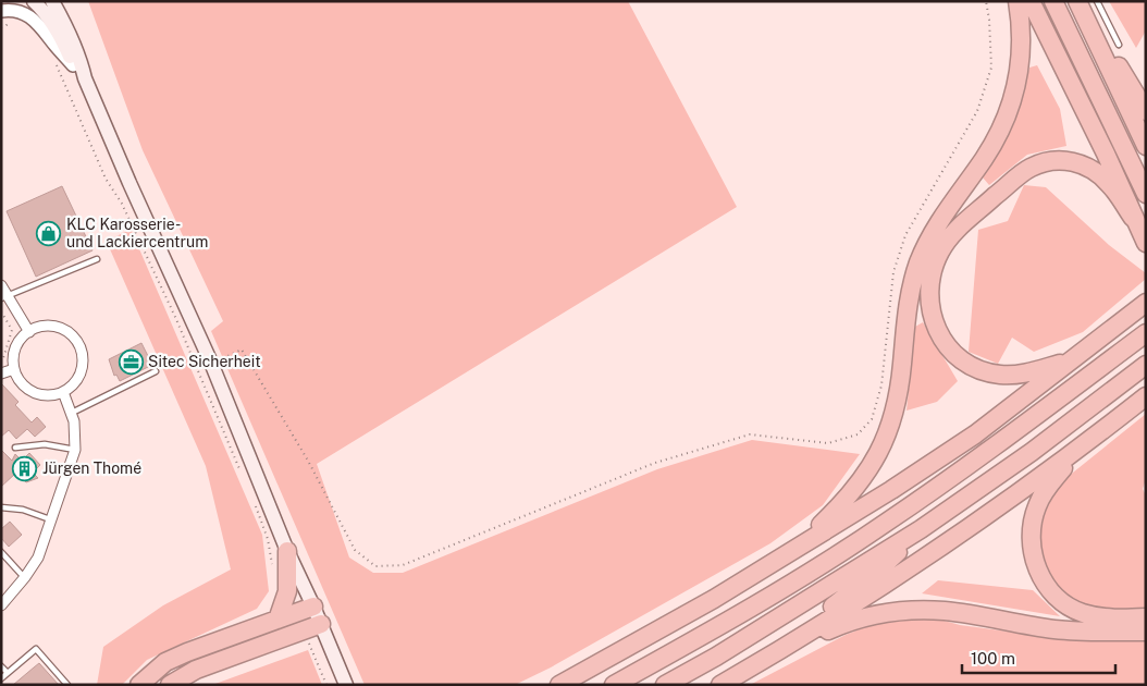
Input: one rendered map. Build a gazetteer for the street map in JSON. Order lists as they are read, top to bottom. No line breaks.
{"places":{"shop":["KLC Karosserie- und Lackiercentrum"],"office":["Sitec Sicherheit"],"building":["Jürgen Thomé"]},"scale_bar":"100 m"}
